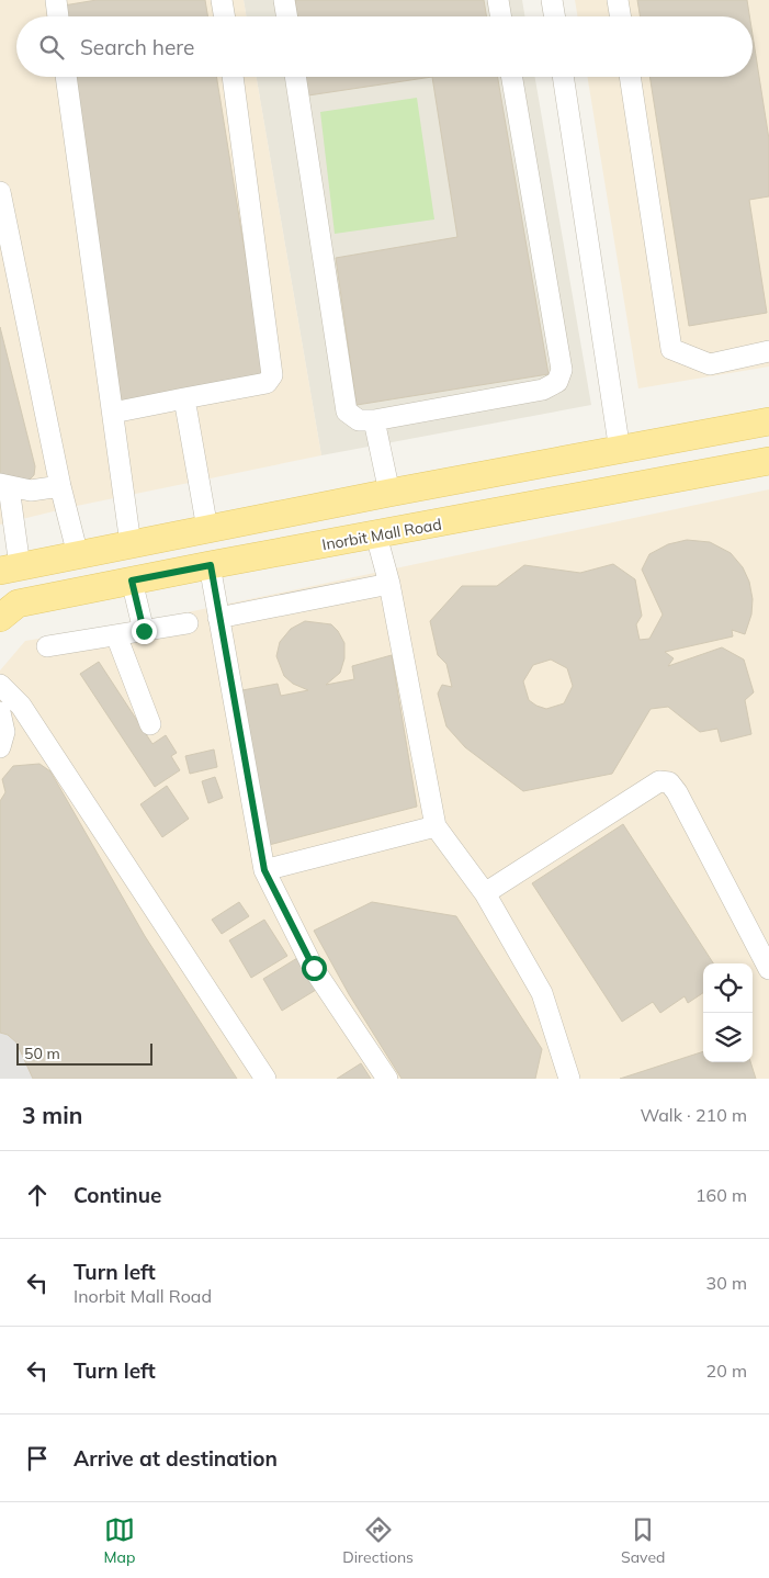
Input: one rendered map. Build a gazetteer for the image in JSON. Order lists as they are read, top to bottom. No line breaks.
{"streets":{"main road":["Inorbit Mall Road"]},"scale_bar":"50 m","page":{"search":"Search here","scale":"50 m","heading":["3 min","Walk · 210 m"],"list":[["Continue","160 m"],["Turn left","Inorbit Mall Road","30 m"],["Turn left","20 m"],"Arrive at destination"],"nav":["Map","Directions","Saved"]}}
